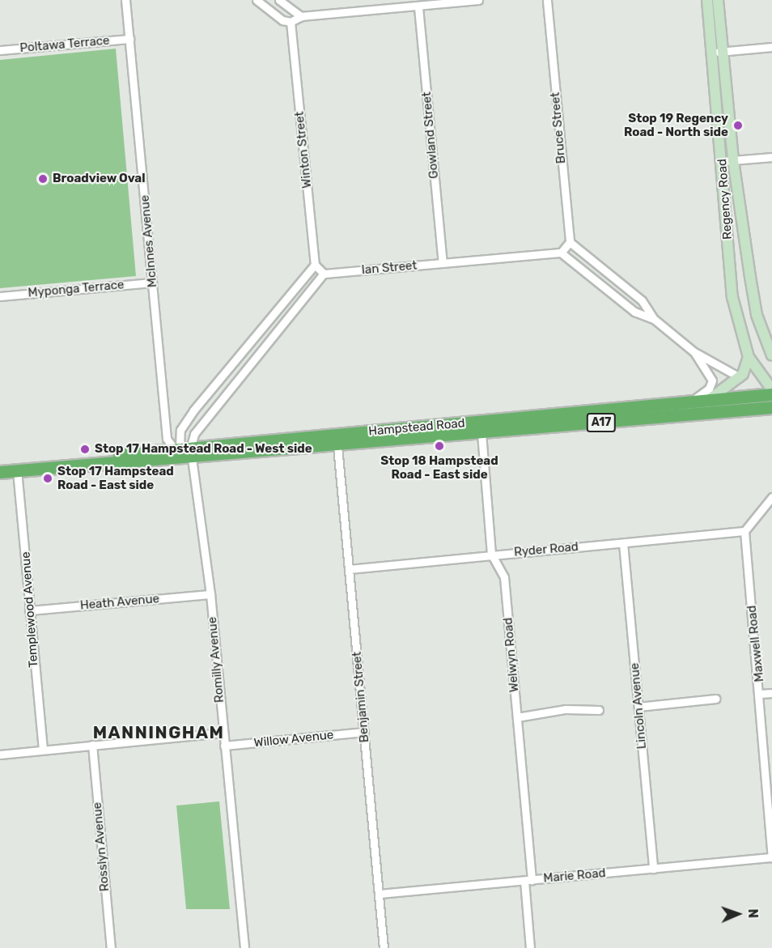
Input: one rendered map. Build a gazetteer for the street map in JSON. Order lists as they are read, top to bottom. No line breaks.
{"streets":{"highway":["A17","Hampstead Road"],"main road":["Regency Road"],"street":["Poltawa Terrace","Bruce Street","Gowland Street","Winton Street","McInnes Avenue","Ian Street","Myponga Terrace","Ryder Road","Heath Avenue","Templewood Avenue","Maxwell Road","Welwyn Road","Romilly Avenue","Benjamin Street","Lincoln Avenue","Willow Avenue","Rosslyn Avenue","Marie Road"]},"crossings":[["Poltawa Terrace","McInnes Avenue"],["Gowland Street","Ian Street"],["McInnes Avenue","Myponga Terrace"],["McInnes Avenue","Hampstead Road"],["McInnes Avenue","Romilly Avenue"],["Hampstead Road","Templewood Avenue"],["Hampstead Road","Welwyn Road"],["Hampstead Road","Romilly Avenue"],["Hampstead Road","Benjamin Street"],["Ryder Road","Maxwell Road"],["Ryder Road","Welwyn Road"],["Ryder Road","Benjamin Street"],["Ryder Road","Lincoln Avenue"],["Heath Avenue","Templewood Avenue"],["Heath Avenue","Romilly Avenue"],["Maxwell Road","Marie Road"],["Welwyn Road","Marie Road"],["Romilly Avenue","Willow Avenue"],["Benjamin Street","Willow Avenue"],["Benjamin Street","Marie Road"],["Lincoln Avenue","Marie Road"]],"districts":["MANNINGHAM"],"places":["Stop 19 Regency Road - North side","Broadview Oval","Stop 18 Hampstead Road - East side","Stop 17 Hampstead Road - West side","Stop 17 Hampstead Road - East side"],"north":"right"}
